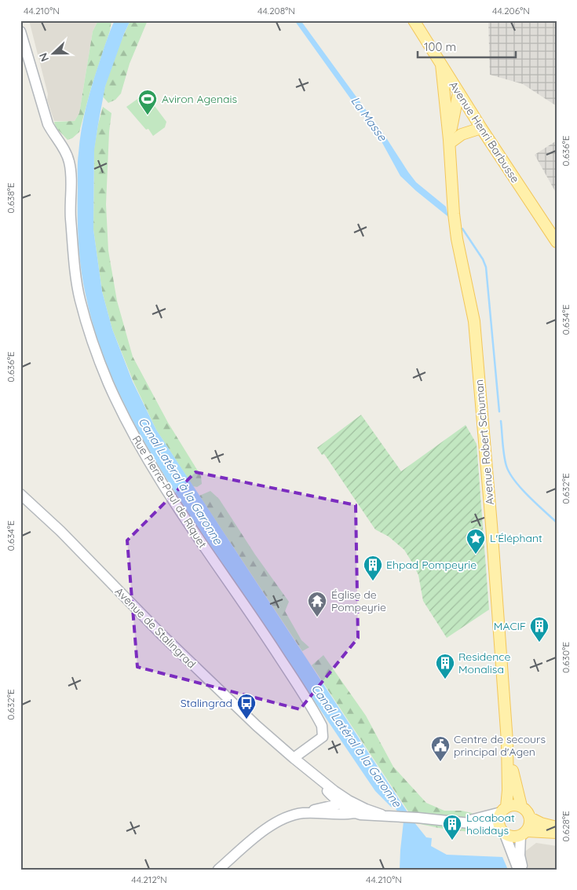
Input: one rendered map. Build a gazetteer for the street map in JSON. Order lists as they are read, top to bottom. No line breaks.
{"streets":{"main road":["Avenue Henri Barbusse","Avenue Robert Schuman"],"street":["Rue Pierre-Paul de Riquet","Avenue de Stalingrad"]},"crossings":[["Avenue Henri Barbusse","Avenue Robert Schuman"],["Avenue Robert Schuman","Avenue de Stalingrad"],["Rue Pierre-Paul de Riquet","Avenue de Stalingrad"]],"water":["La Masse","Canal Latéral à la Garonne"],"places":{"sports":["Aviron Agenais"],"place":["L'Éléphant"],"building":["Ehpad Pompeyrie","MACIF","Residence Monalisa","Locaboat holidays"],"temple":["Église de Pompeyrie"],"bus stop":["Stalingrad"],"public building":["Centre de secours principal d'Agen"]},"scale_bar":"100 m","north":"left","coordinates":["44.210°N","44.208°N","44.206°N","0.636°E","0.638°E","0.634°E","0.632°E","0.630°E","0.628°E","44.212°N"]}
